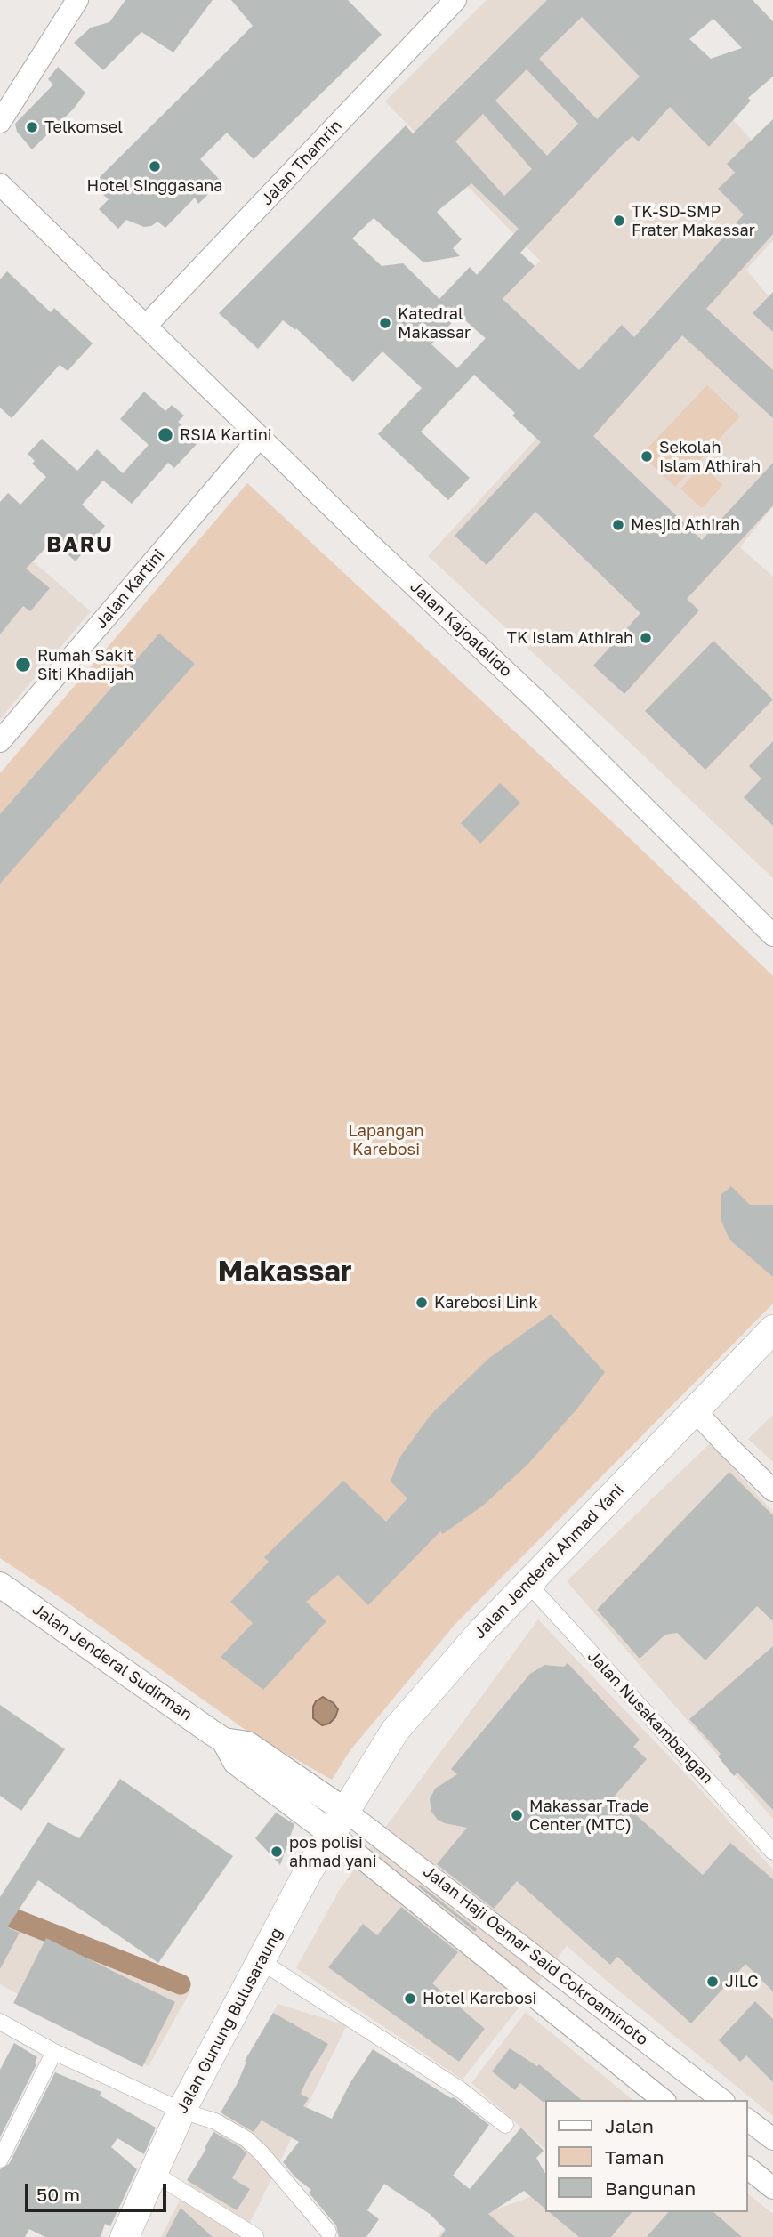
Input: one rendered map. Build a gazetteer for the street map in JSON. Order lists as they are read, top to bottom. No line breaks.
{"streets":{"highway":["Jalan Jenderal Ahmad Yani","Jalan Gunung Bulusaraung"],"main road":["Jalan Jenderal Sudirman"],"street":["Jalan Thamrin","Jalan Kartini","Jalan Kajoalalido","Jalan Nusakambangan","Jalan Haji Oemar Said Cokroaminoto"]},"crossings":[["Jalan Thamrin","Jalan Kajoalalido"],["Jalan Kartini","Jalan Kajoalalido"],["Jalan Jenderal Ahmad Yani","Jalan Jenderal Sudirman"],["Jalan Jenderal Ahmad Yani","Jalan Nusakambangan"],["Jalan Jenderal Ahmad Yani","Jalan Haji Oemar Said Cokroaminoto"],["Jalan Jenderal Ahmad Yani","Jalan Gunung Bulusaraung"],["Jalan Jenderal Sudirman","Jalan Haji Oemar Said Cokroaminoto"],["Jalan Jenderal Sudirman","Jalan Gunung Bulusaraung"],["Jalan Haji Oemar Said Cokroaminoto","Jalan Gunung Bulusaraung"]],"districts":["BARU","Makassar"],"parks":["Lapangan Karebosi"],"places":["Telkomsel","Hotel Singgasana","TK-SD-SMP Frater Makassar","Katedral Makassar","RSIA Kartini","Sekolah Islam Athirah","Mesjid Athirah","TK Islam Athirah","Rumah Sakit Siti Khadijah","Karebosi Link","Makassar Trade Center (MTC)","pos polisi ahmad yani","JILC","Hotel Karebosi"],"legend":["Jalan","Taman","Bangunan"],"scale_bar":"50 m"}
